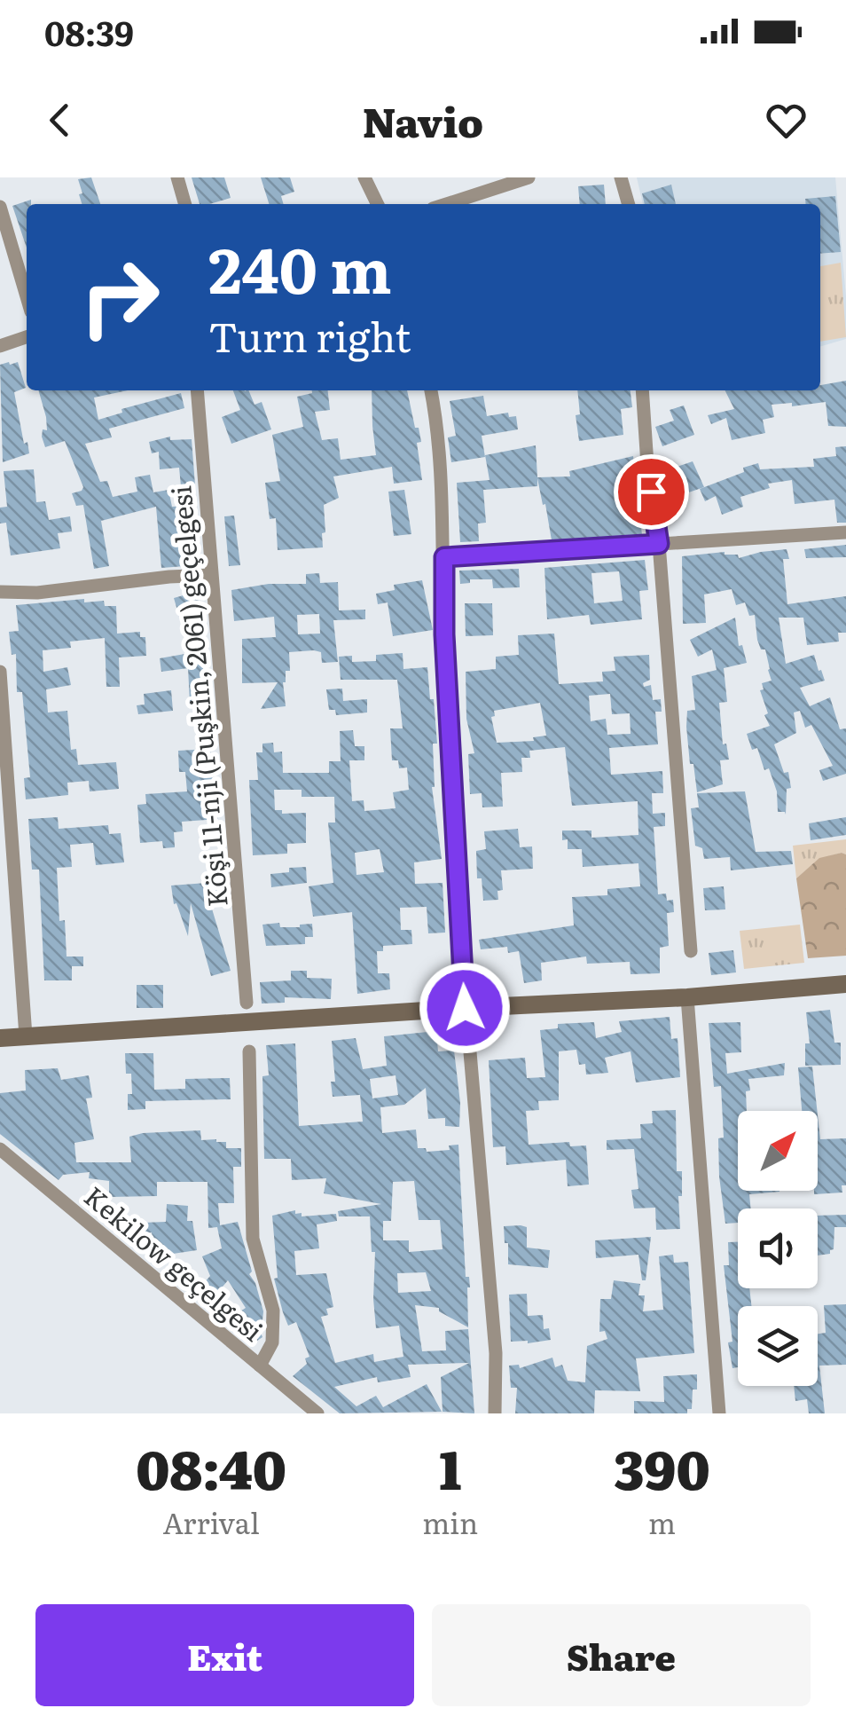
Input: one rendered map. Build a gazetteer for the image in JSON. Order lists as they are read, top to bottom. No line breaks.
{"streets":{"street":["Köşi 11-nji (Puşkin, 2061) geçelgesi","Kekilow geçelgesi"]},"north":"top right","page":{"status":"08:39","header":"Navio","turn":["240 m","Turn right"],"eta":["08:40","Arrival","1","min","390","m"],"buttons":["Exit","Share"]}}
